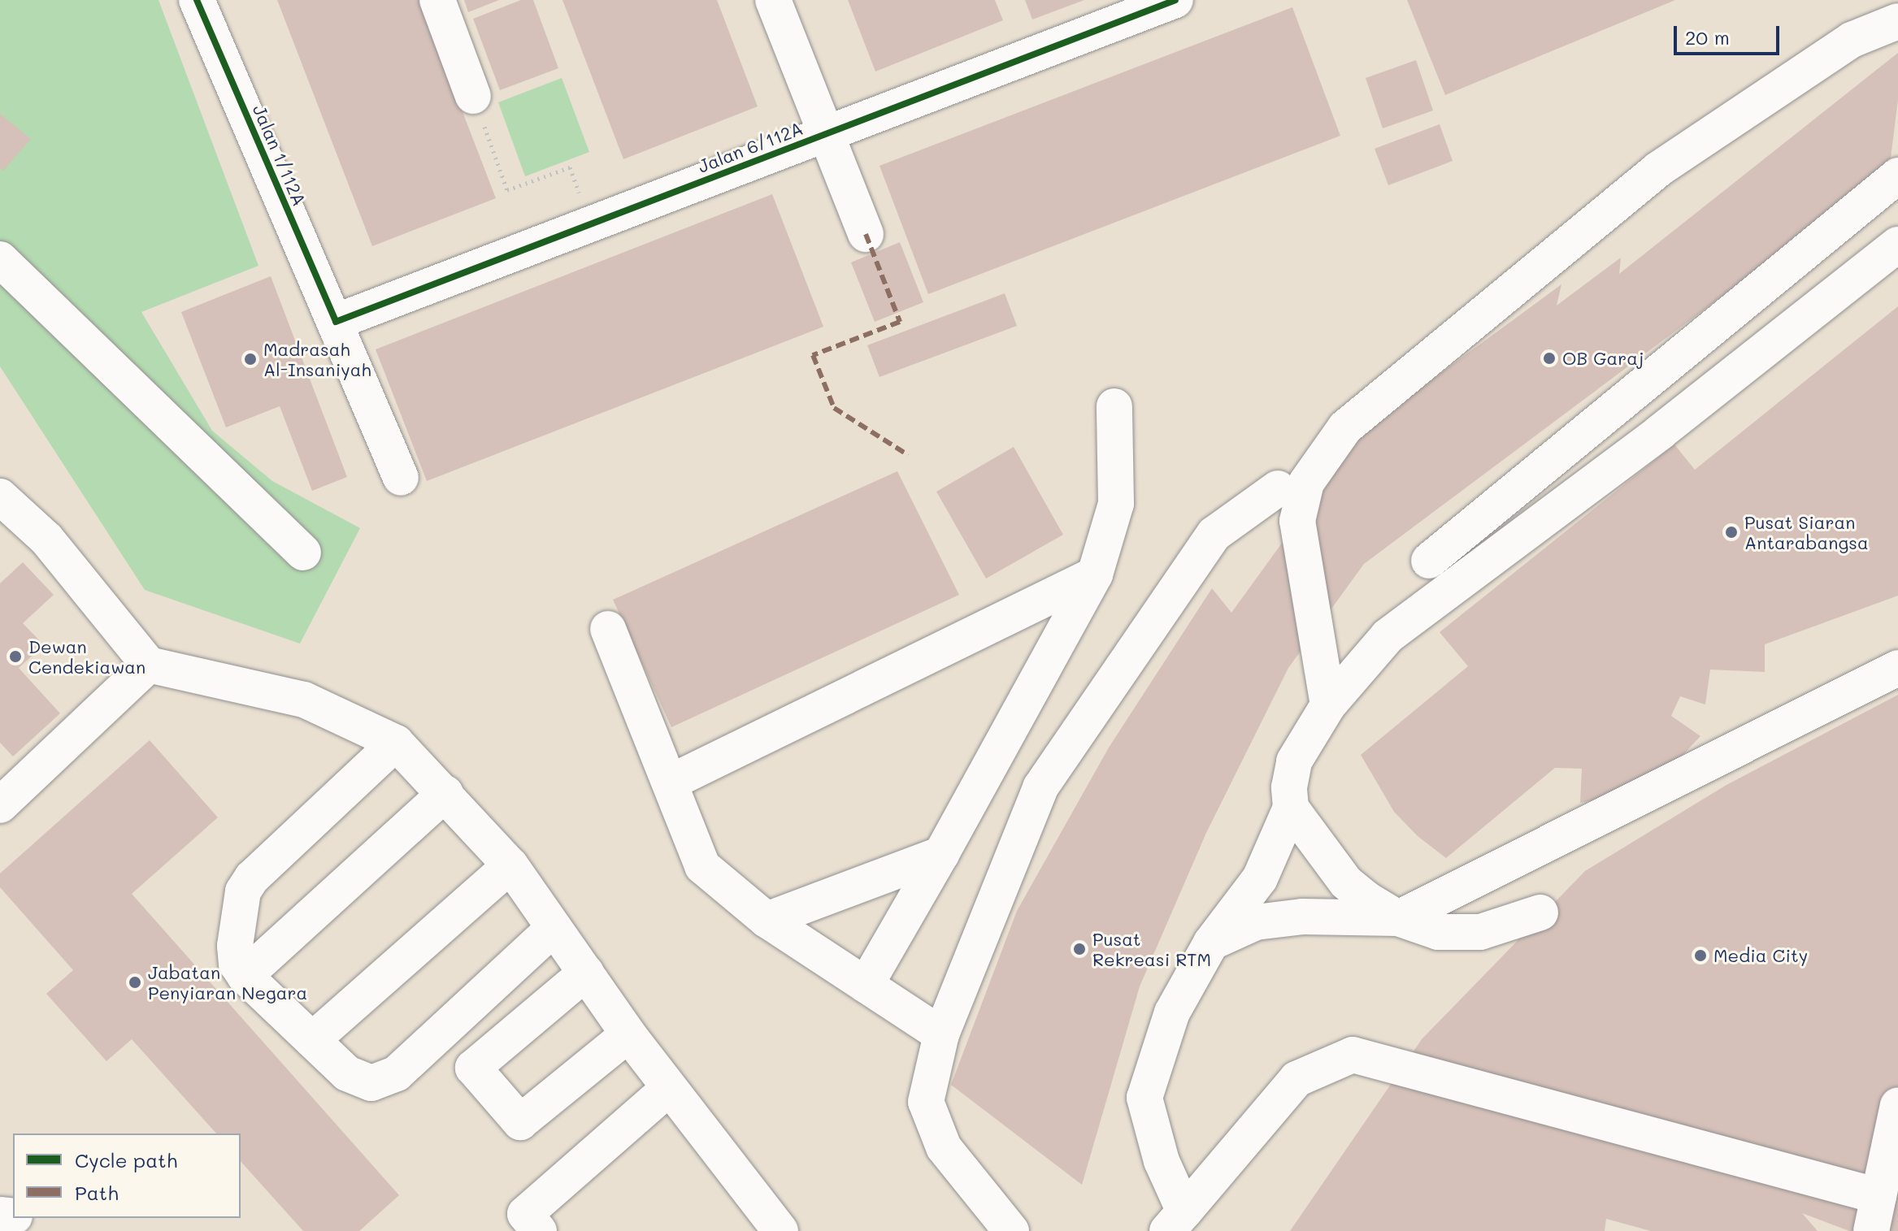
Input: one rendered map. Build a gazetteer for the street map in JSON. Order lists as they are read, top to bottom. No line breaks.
{"streets":{"street":["Jalan 6/112A","Jalan 1/112A"]},"crossings":[["Jalan 6/112A","Jalan 1/112A"]],"places":["OB Garaj","Madrasah Al-Insaniyah","Pusat Siaran Antarabangsa","Dewan Cendekiawan","Pusat Rekreasi RTM","Media City","Jabatan Penyiaran Negara"],"legend":["Cycle path","Path"],"scale_bar":"20 m"}
